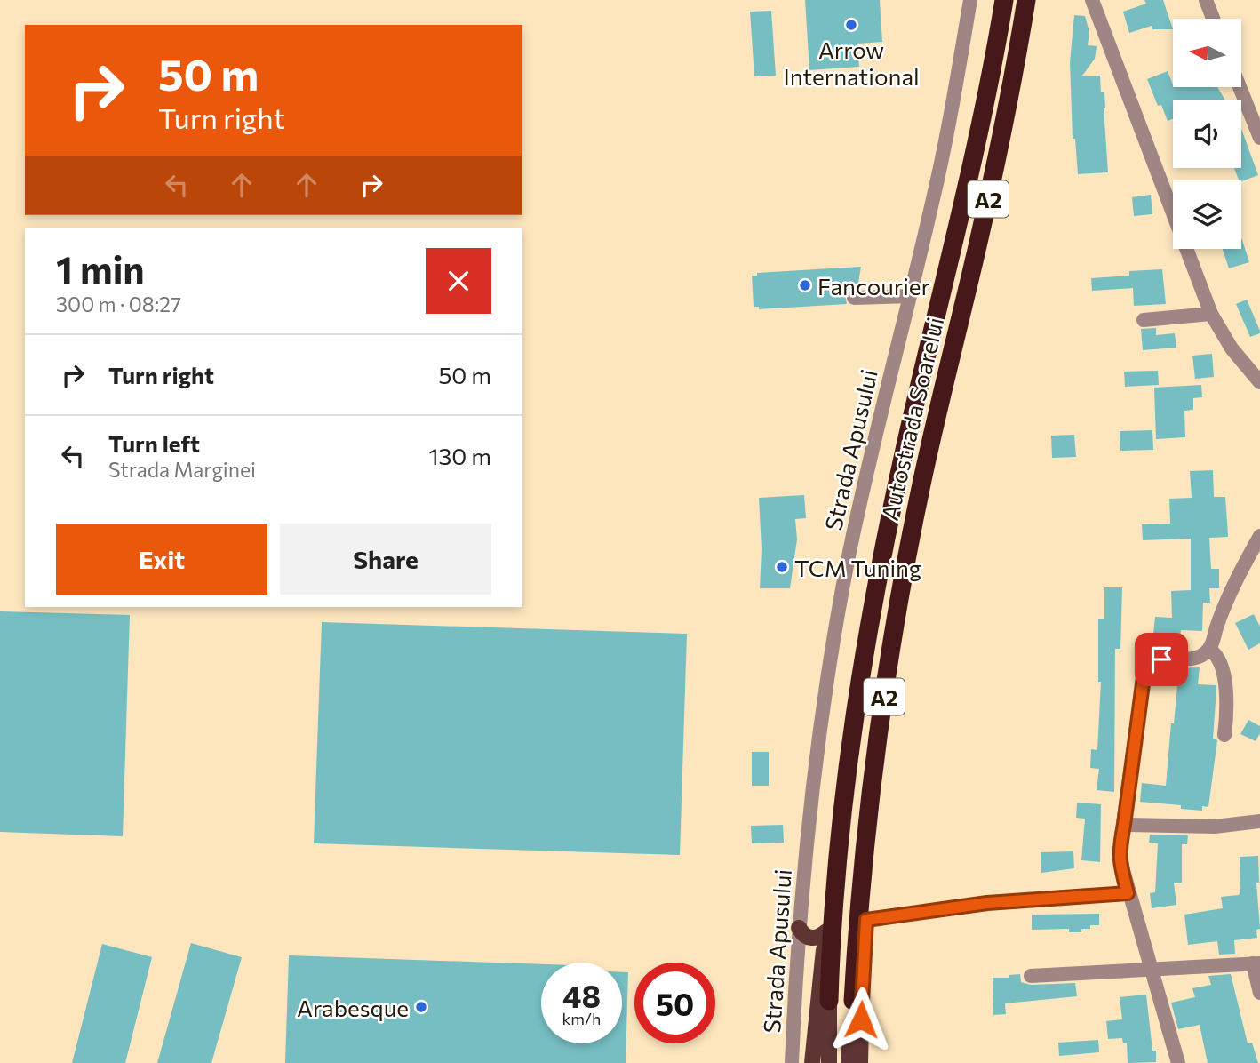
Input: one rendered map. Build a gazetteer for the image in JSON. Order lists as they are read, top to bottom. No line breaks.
{"streets":{"highway":["A2","Autostrada Soarelui"],"street":["Strada Apusului"]},"places":["Arrow International","Fancourier","TCM Tuning","Arabesque"],"north":"left","page":{"turn":["50 m","Turn right"],"heading":["1 min","300 m · 08:27"],"list":[{"name":"Turn right","value":"50 m"},{"name":"Turn left","note":"Strada Marginei","value":"130 m"}],"buttons":["Exit","Share"],"speed":"48 km/h","limit":"50"}}
